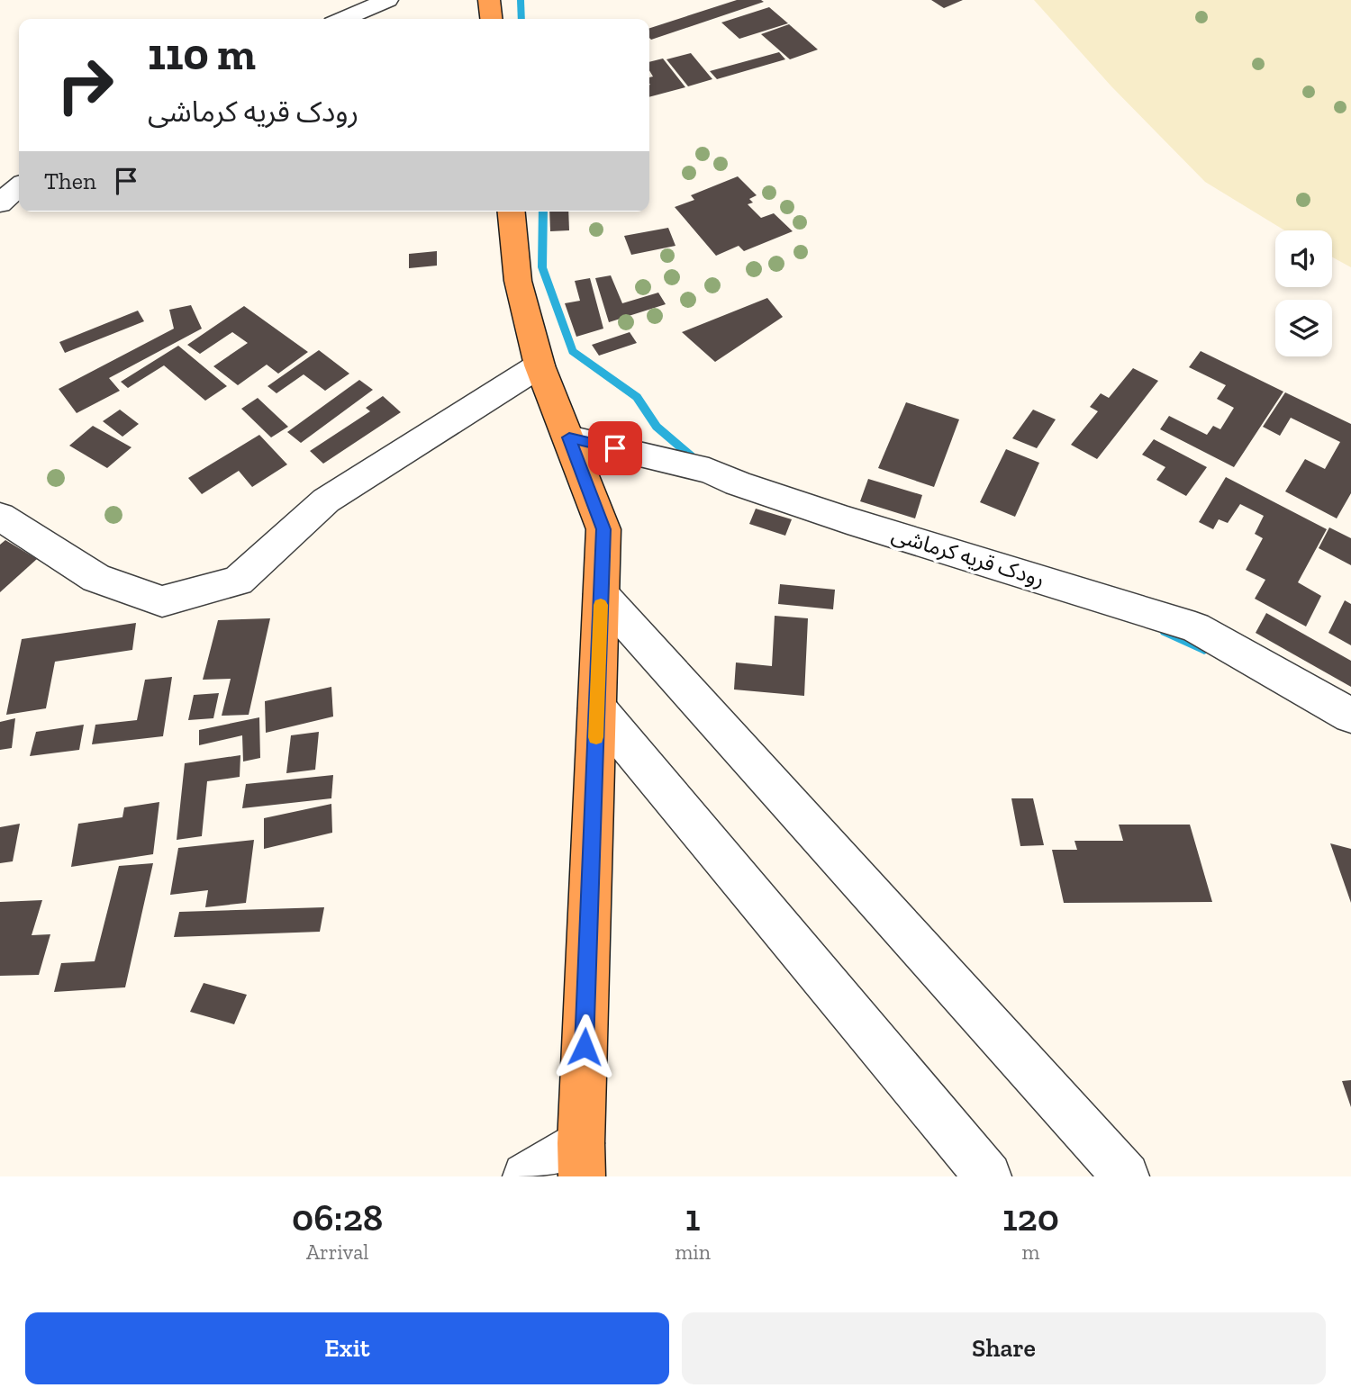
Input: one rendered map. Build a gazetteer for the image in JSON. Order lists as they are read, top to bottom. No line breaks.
{"streets":{"street":["رودک قریه کرماشی"]},"page":{"turn":["110 m","رودک قریه کرماشی"],"then":"Then","eta":["06:28","Arrival","1","min","120","m"],"buttons":["Exit","Share"]}}
